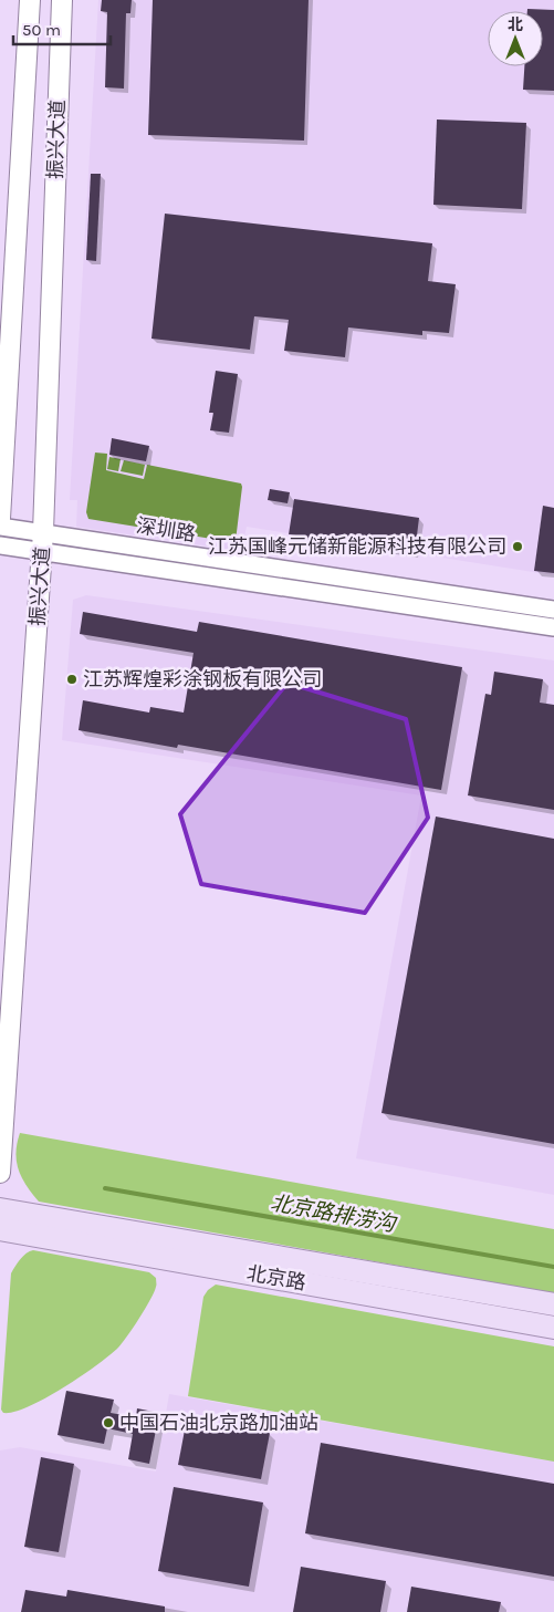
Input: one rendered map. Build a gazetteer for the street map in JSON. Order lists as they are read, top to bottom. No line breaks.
{"streets":{"main road":["振兴大道","北京路"],"street":["深圳路"]},"crossings":[["振兴大道","深圳路"]],"water":["北京路排涝沟"],"places":["江苏国峰元储新能源科技有限公司","江苏辉煌彩涂钢板有限公司","中国石油北京路加油站"],"scale_bar":"50 m","north":"top"}
